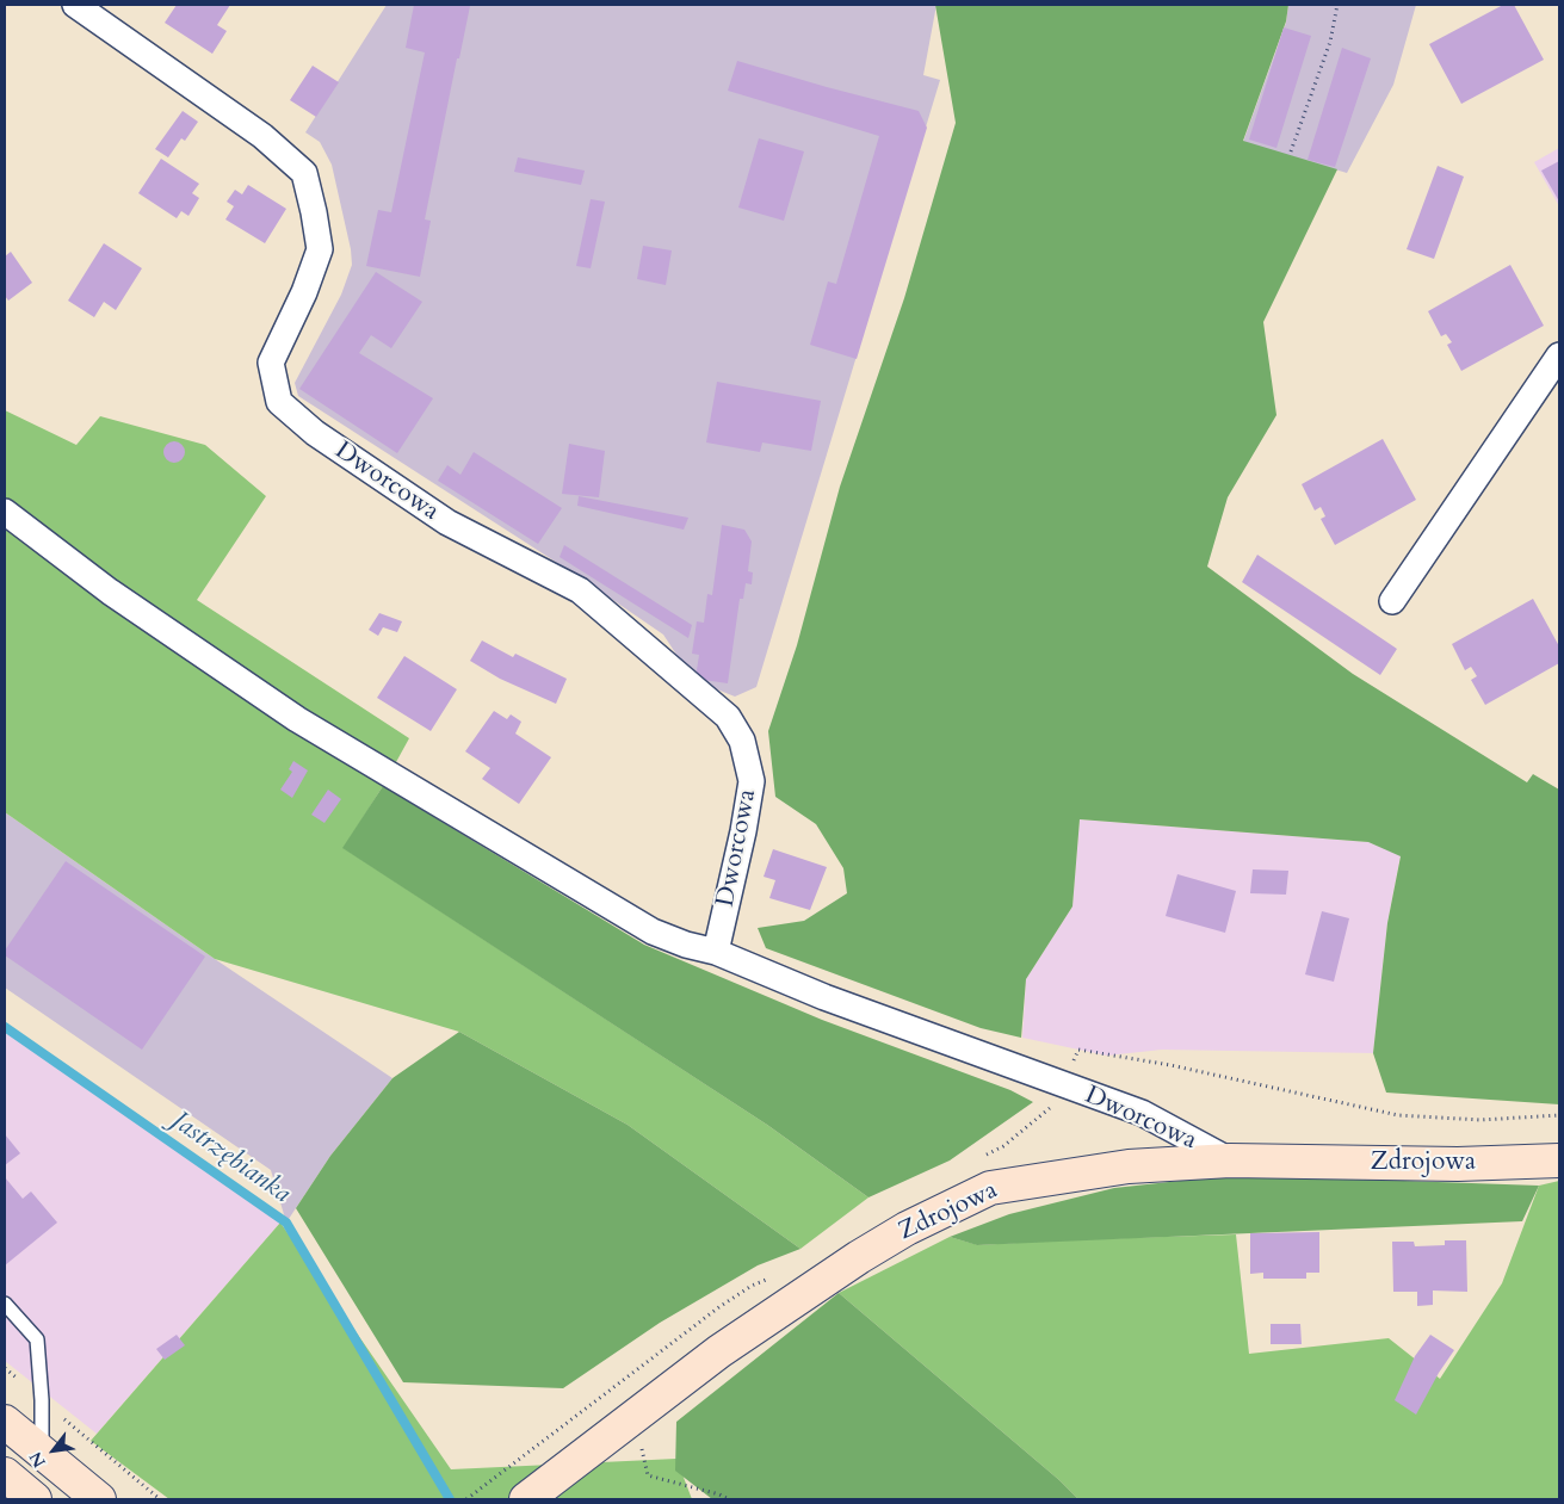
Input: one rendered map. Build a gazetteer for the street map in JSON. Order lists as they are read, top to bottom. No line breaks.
{"streets":{"main road":["Zdrojowa"],"street":["Dworcowa"]},"crossings":[["Dworcowa","Zdrojowa"]],"water":["Jastrzębianka"],"north":"bottom left"}
